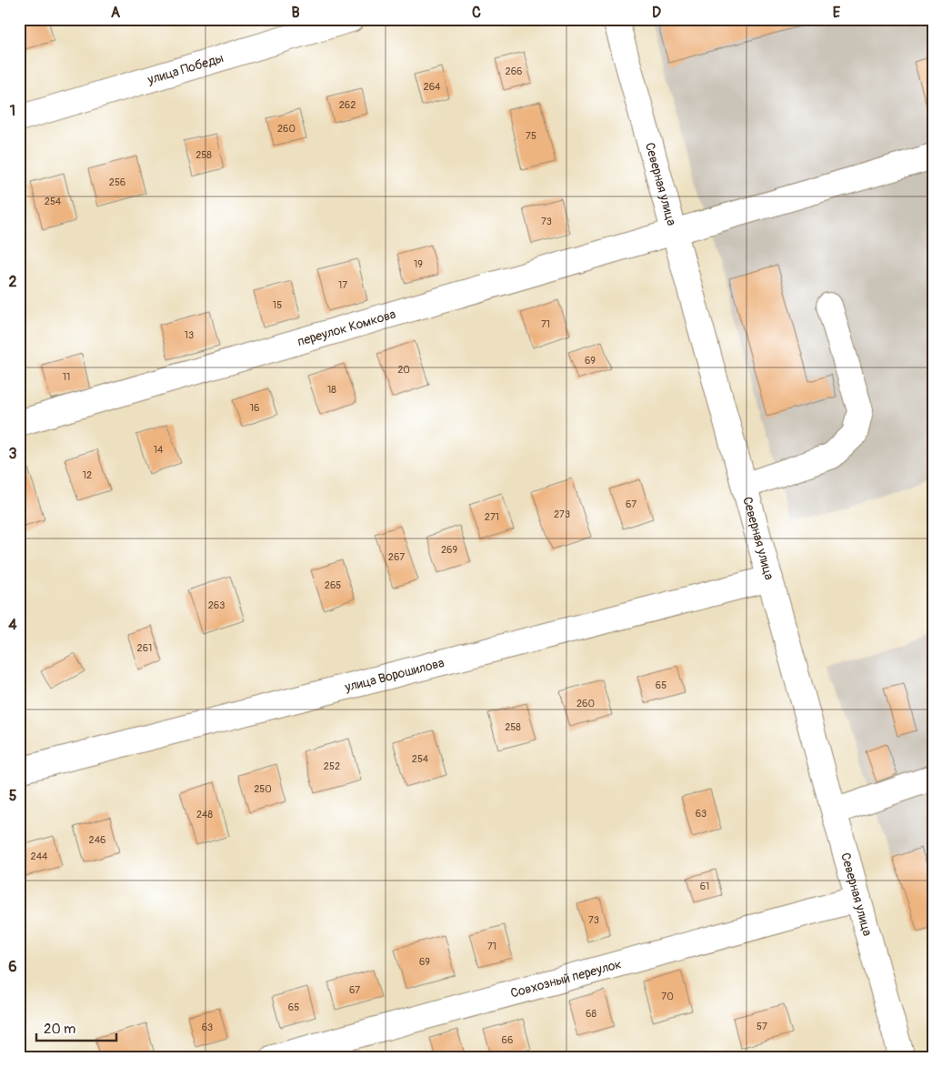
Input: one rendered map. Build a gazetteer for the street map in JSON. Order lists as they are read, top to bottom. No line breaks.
{"streets":{"street":["улица Победы","Северная улица","переулок Комкова","улица Ворошилова","Совхозный переулок"]},"crossings":[["Северная улица","переулок Комкова"],["Северная улица","улица Ворошилова"],["Северная улица","Совхозный переулок"]],"house_numbers":["266","264","262","260","75","258","256","254","73","19","17","15","71","13","69","20","11","18","16","14","12","67","273","271","269","267","265","263","261","65","260","258","254","252","250","63","248","246","244","61","73","71","69","67","70","65","68","57","63","66"],"scale_bar":"20 m","grid":{"columns":["A","B","C","D","E"],"rows":["1","2","3","4","5","6"]}}
